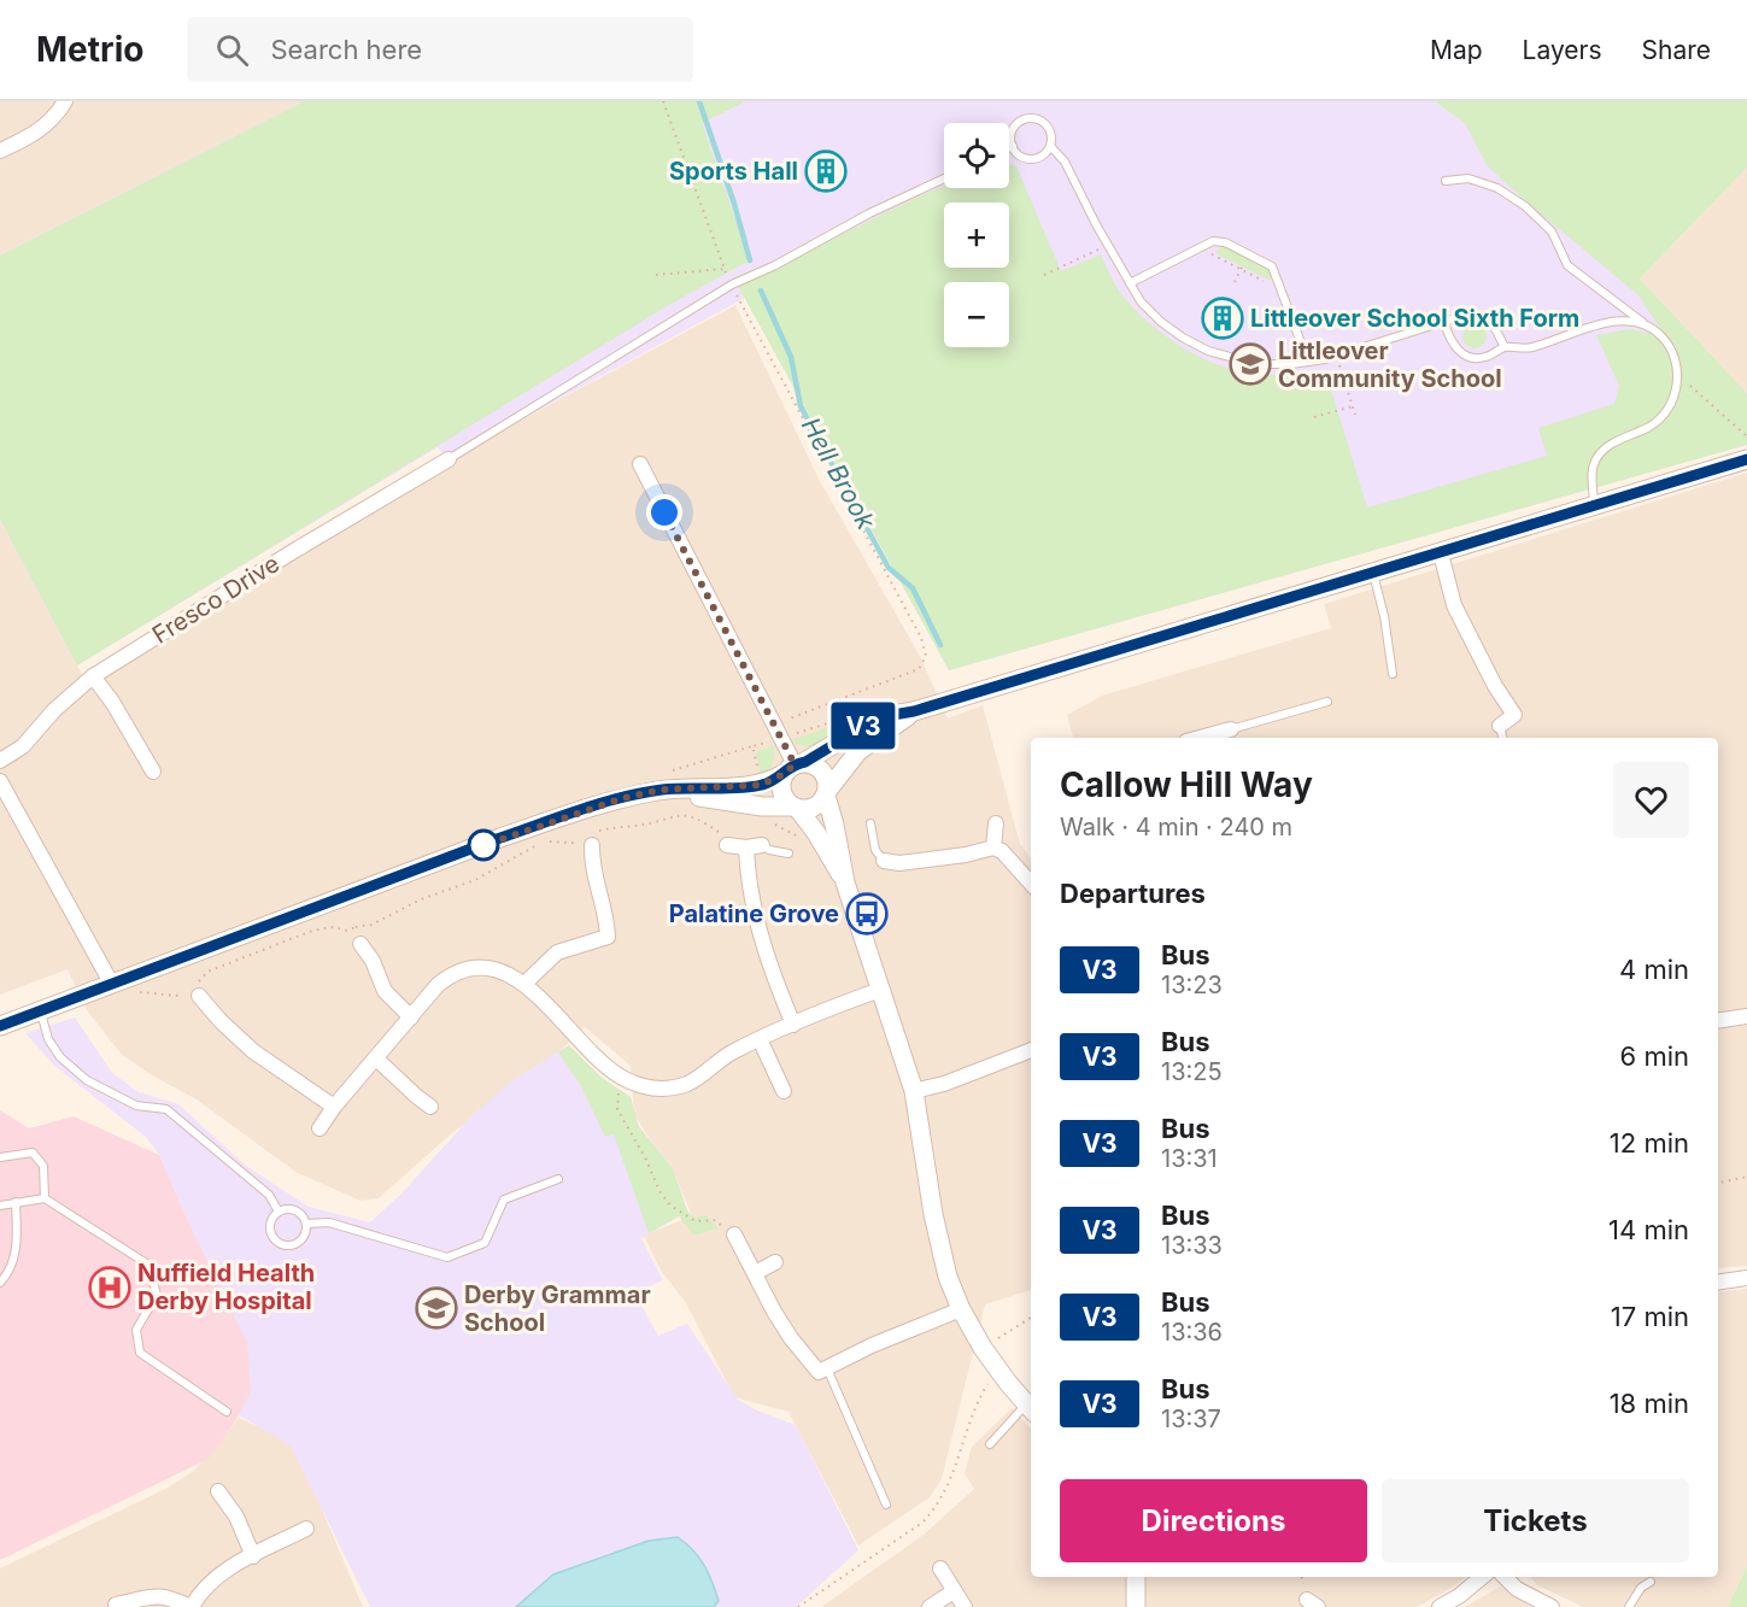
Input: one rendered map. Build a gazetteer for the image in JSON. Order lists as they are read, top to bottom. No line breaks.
{"streets":{"street":["Fresco Drive"]},"water":["Hell Brook"],"places":{"building":["Sports Hall","Littleover School Sixth Form"],"school or university":["Littleover Community School","Derby Grammar School"],"bus stop":["Palatine Grove"],"hospital":["Nuffield Health Derby Hospital"]},"lines":["bus line V3"],"page":{"header":"Metrio","search":"Search here","nav":["Map","Layers","Share"],"on_map":"V3","map_buttons":["+","−"],"heading":[["Callow Hill Way","Walk · 4 min · 240 m"],"Departures"],"list":[{"mark":"V3","name":"Bus","note":"13:23","value":"4 min"},{"mark":"V3","name":"Bus","note":"13:25","value":"6 min"},{"mark":"V3","name":"Bus","note":"13:31","value":"12 min"},{"mark":"V3","name":"Bus","note":"13:33","value":"14 min"},{"mark":"V3","name":"Bus","note":"13:36","value":"17 min"},{"mark":"V3","name":"Bus","note":"13:37","value":"18 min"}],"buttons":["Directions","Tickets"]}}
